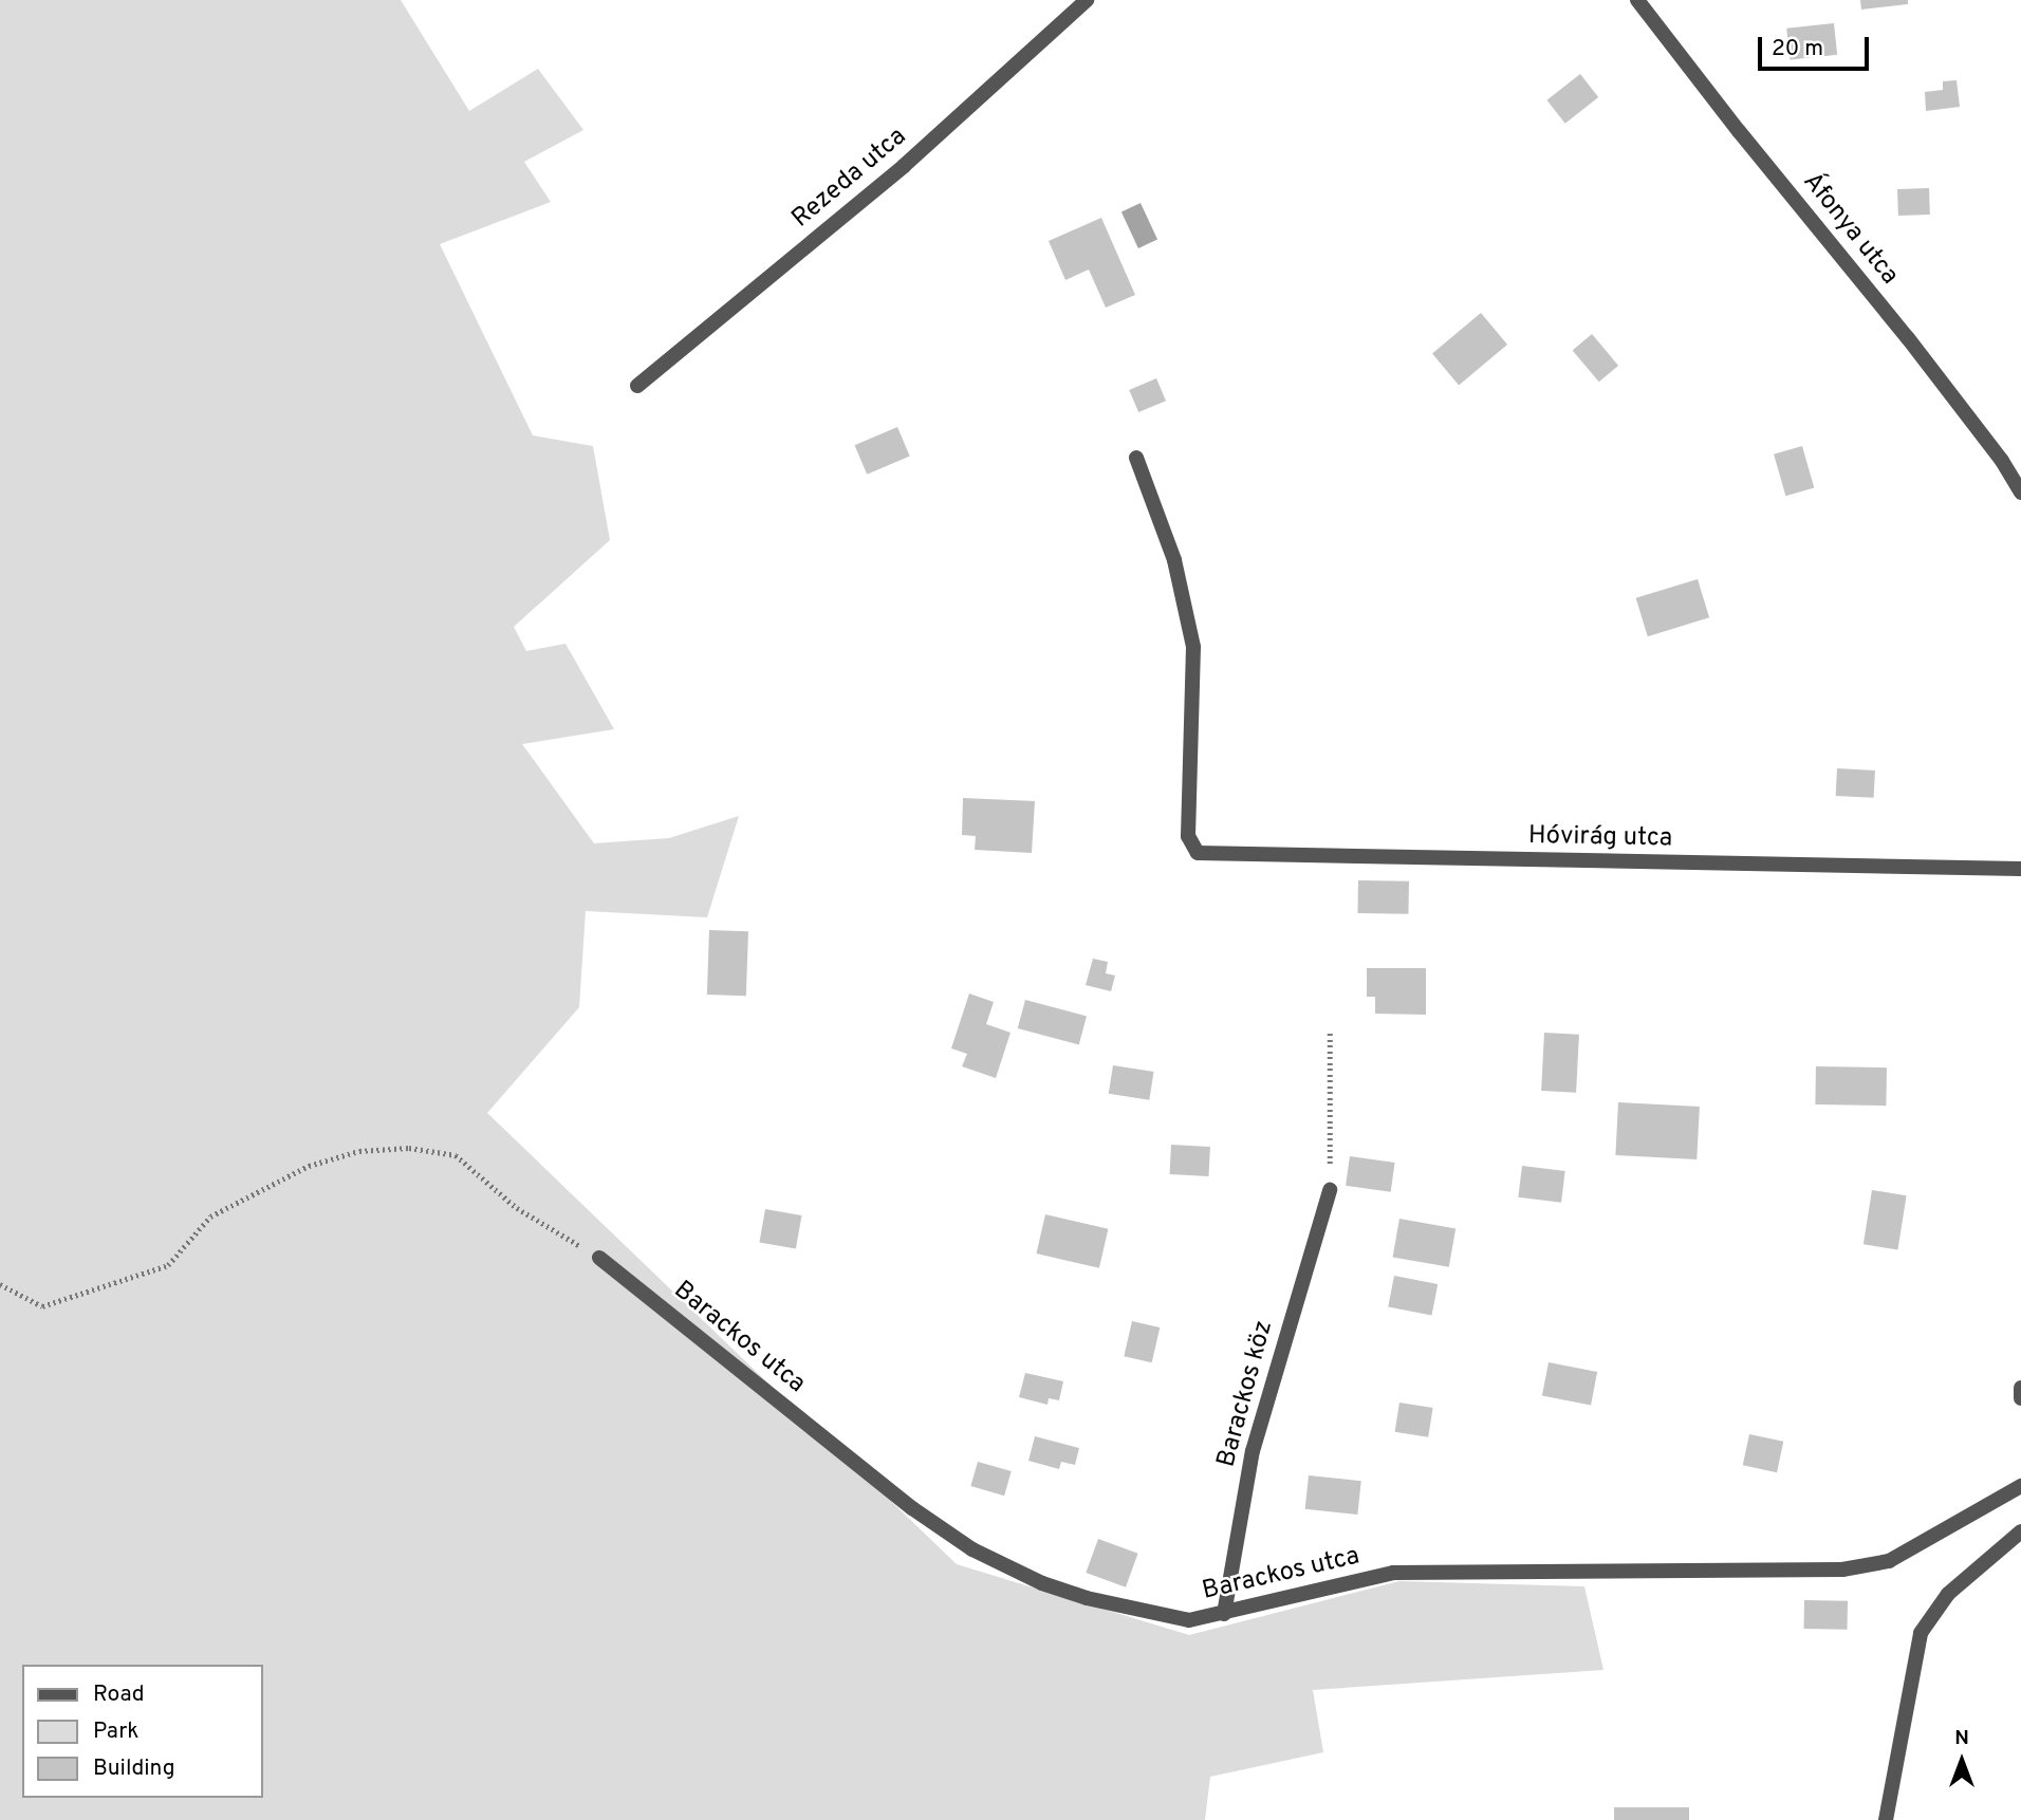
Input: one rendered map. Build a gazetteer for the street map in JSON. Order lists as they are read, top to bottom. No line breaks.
{"streets":{"street":["Rezeda utca","Áfonya utca","Hóvirág utca","Barackos utca","Barackos köz"]},"crossings":[["Barackos utca","Barackos köz"]],"legend":["Road","Park","Building"],"scale_bar":"20 m","north":"top"}
